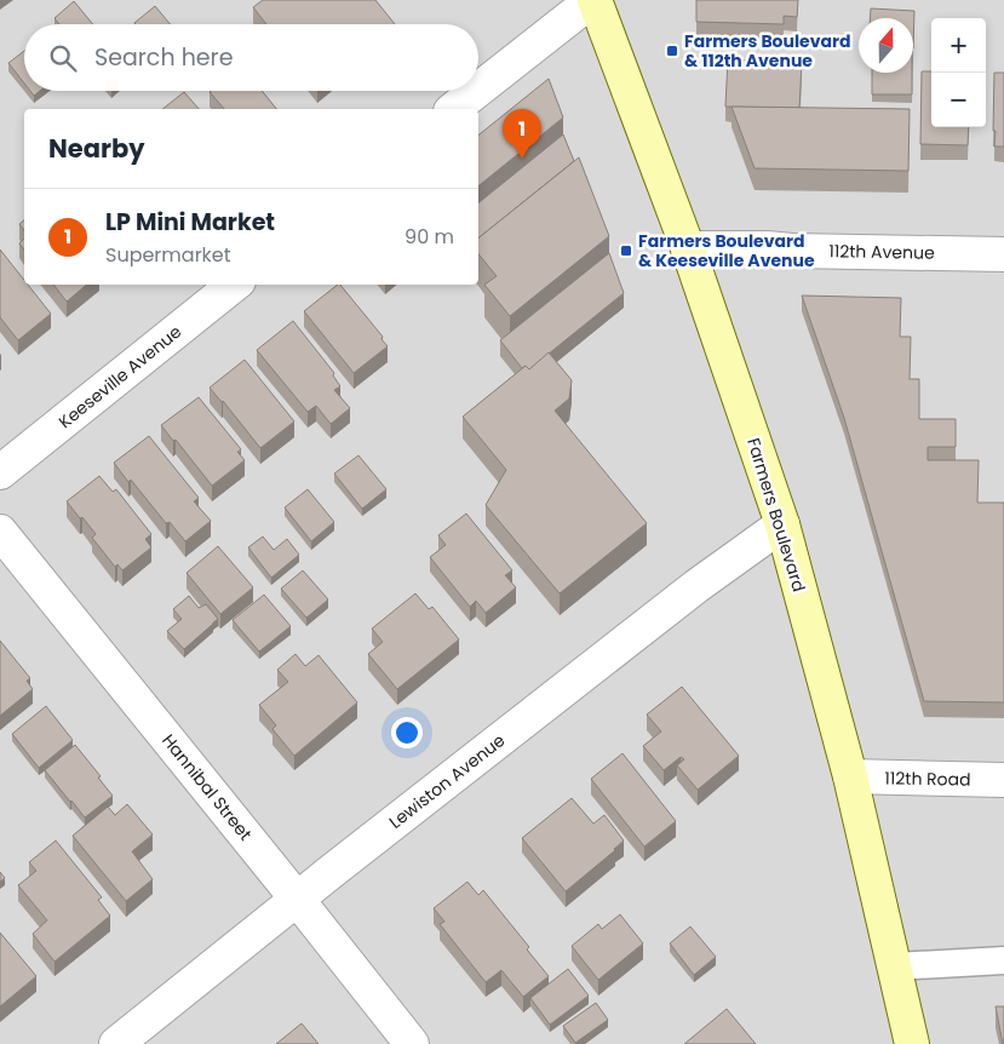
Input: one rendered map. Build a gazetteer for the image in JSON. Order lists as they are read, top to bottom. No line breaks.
{"streets":{"main road":["Farmers Boulevard"],"street":["112th Avenue","Keeseville Avenue","112th Road","Lewiston Avenue","Hannibal Street"]},"crossings":[["112th Avenue","Farmers Boulevard"],["Farmers Boulevard","112th Road"],["Farmers Boulevard","Lewiston Avenue"],["Lewiston Avenue","Hannibal Street"]],"places":{"transit":["Farmers Boulevard & 112th Avenue","Farmers Boulevard & Keeseville Avenue"]},"north":"top","page":{"map_buttons":["+","−"],"search":"Search here","pins":"1","heading":"Nearby","list":[{"mark":"1","name":"LP Mini Market","note":"Supermarket","value":"90 m"}]}}
